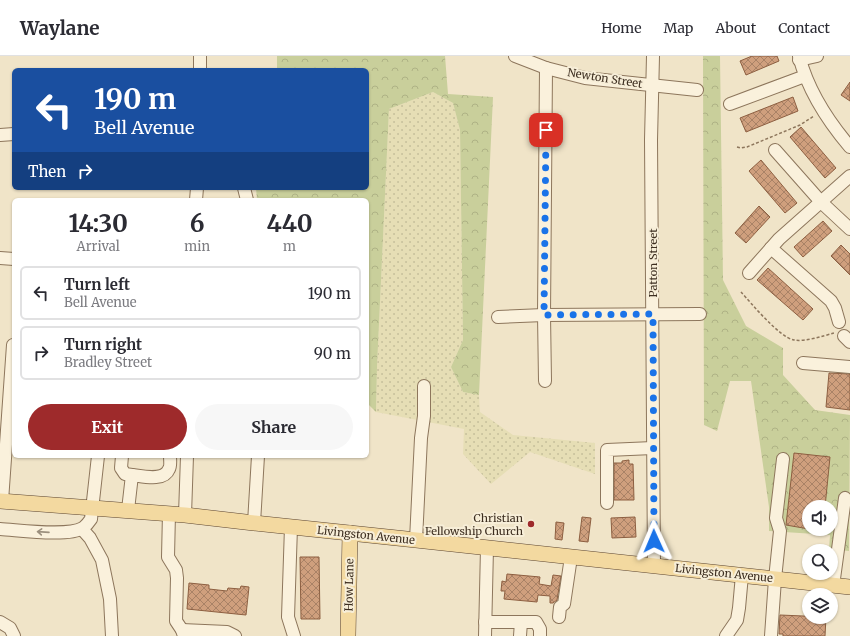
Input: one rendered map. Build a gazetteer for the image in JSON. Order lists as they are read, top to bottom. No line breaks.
{"streets":{"main road":["Livingston Avenue","How Lane"],"street":["Newton Street","Patton Street"]},"crossings":[["Newton Street","Patton Street"],["Patton Street","Livingston Avenue"],["Livingston Avenue","How Lane"]],"places":["Christian Fellowship Church"],"page":{"header":"Waylane","nav":["Home","Map","About","Contact"],"turn":["190 m","Bell Avenue"],"then":"Then","eta":["14:30","Arrival","6","min","440","m"],"list":[{"name":"Turn left","note":"Bell Avenue","value":"190 m"},{"name":"Turn right","note":"Bradley Street","value":"90 m"}],"buttons":["Exit","Share"]}}
